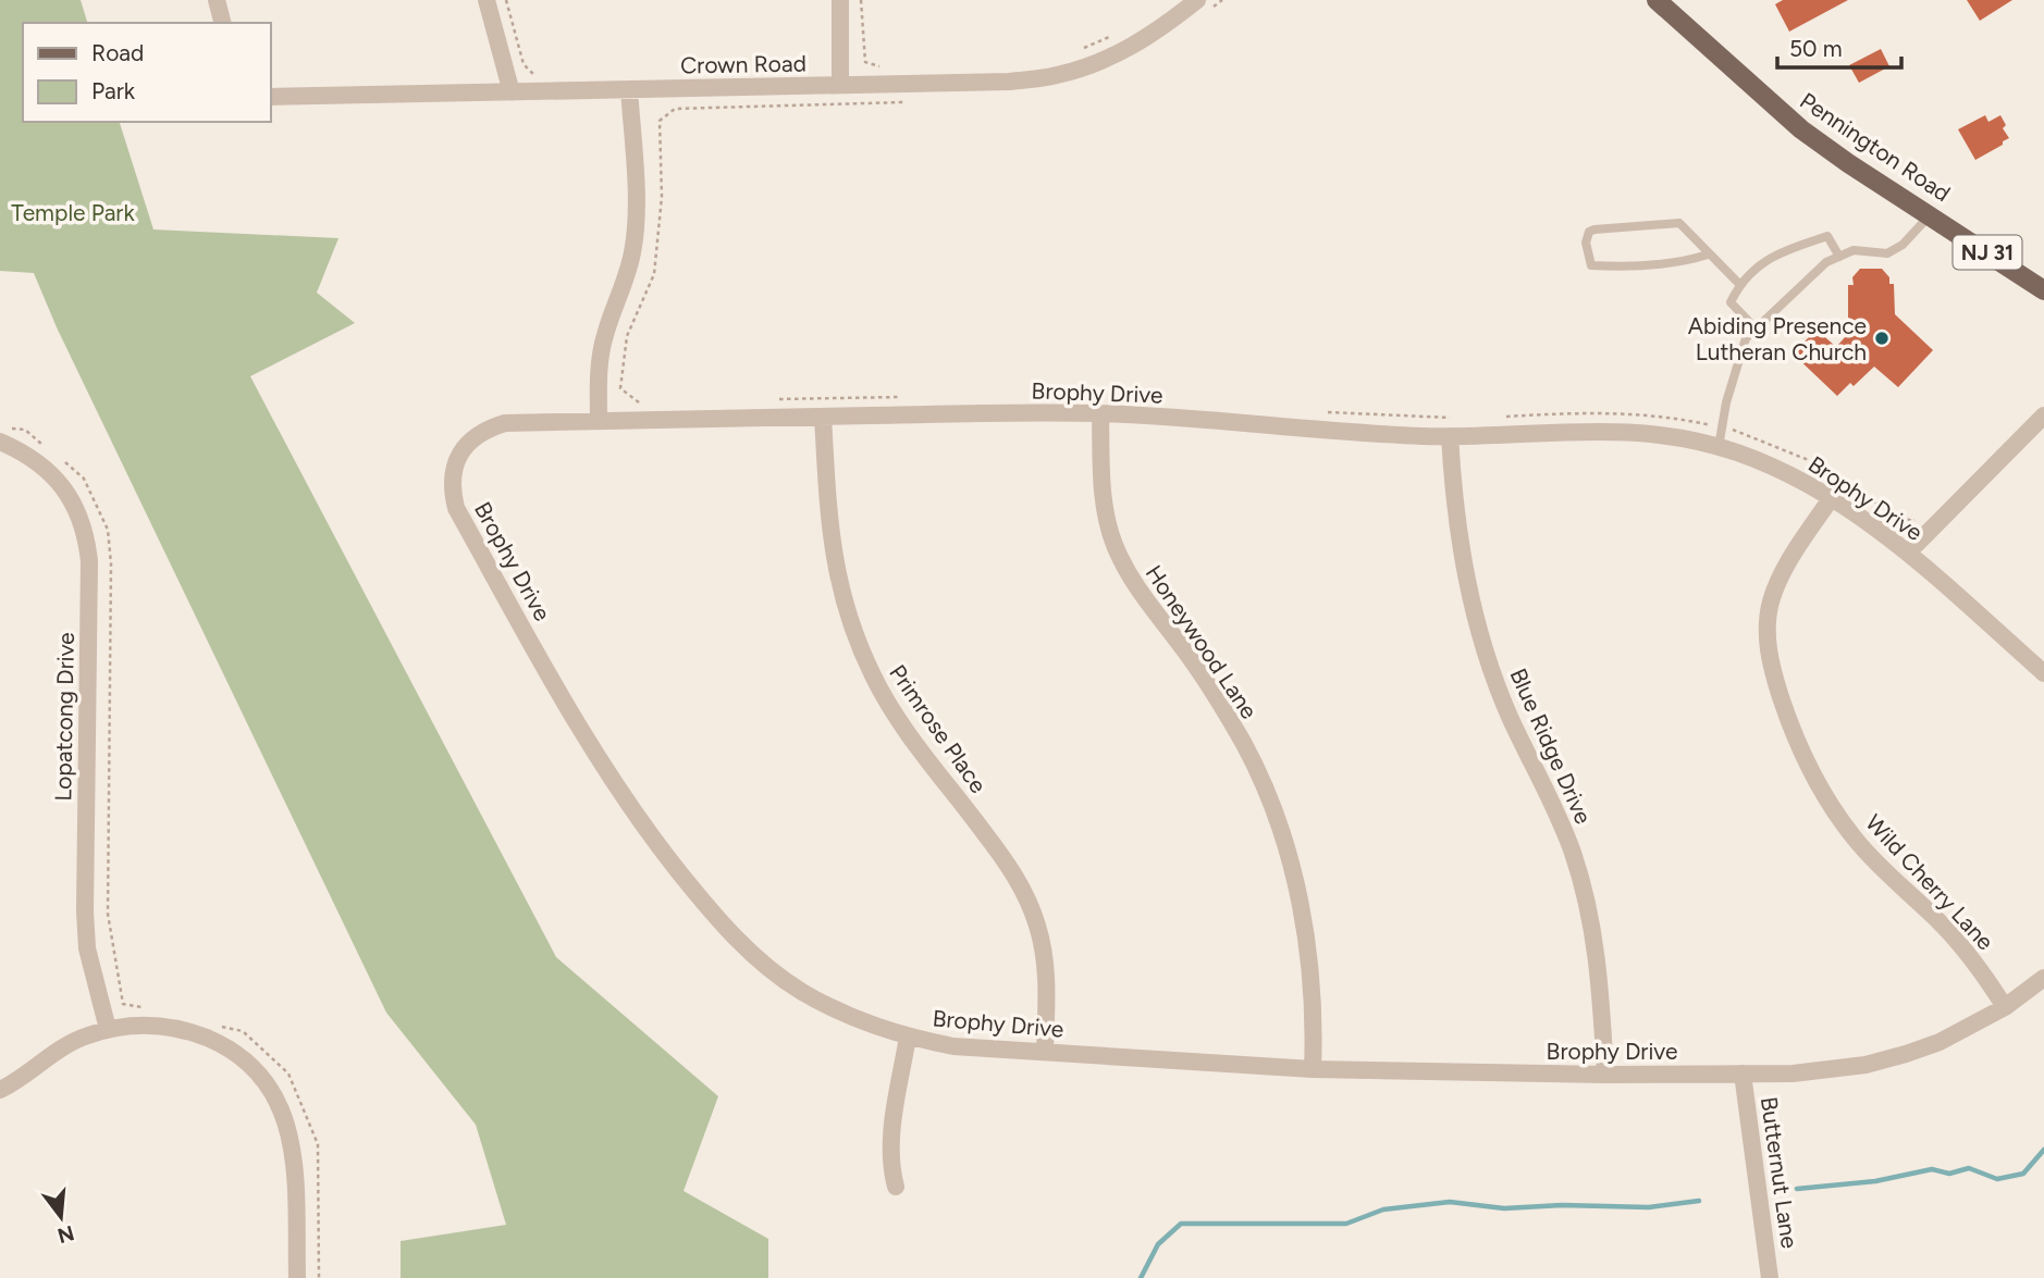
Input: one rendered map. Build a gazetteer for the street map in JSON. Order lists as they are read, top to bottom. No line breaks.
{"streets":{"main road":["Pennington Road","NJ 31"],"street":["Crown Road","Brophy Drive","Honeywood Lane","Lopatcong Drive","Primrose Place","Blue Ridge Drive","Wild Cherry Lane","Butternut Lane"]},"crossings":[["Brophy Drive","Honeywood Lane"],["Brophy Drive","Primrose Place"],["Brophy Drive","Blue Ridge Drive"],["Brophy Drive","Wild Cherry Lane"],["Brophy Drive","Butternut Lane"]],"parks":["Temple Park"],"places":["Abiding Presence Lutheran Church"],"legend":["Road","Park"],"scale_bar":"50 m","north":"bottom"}
